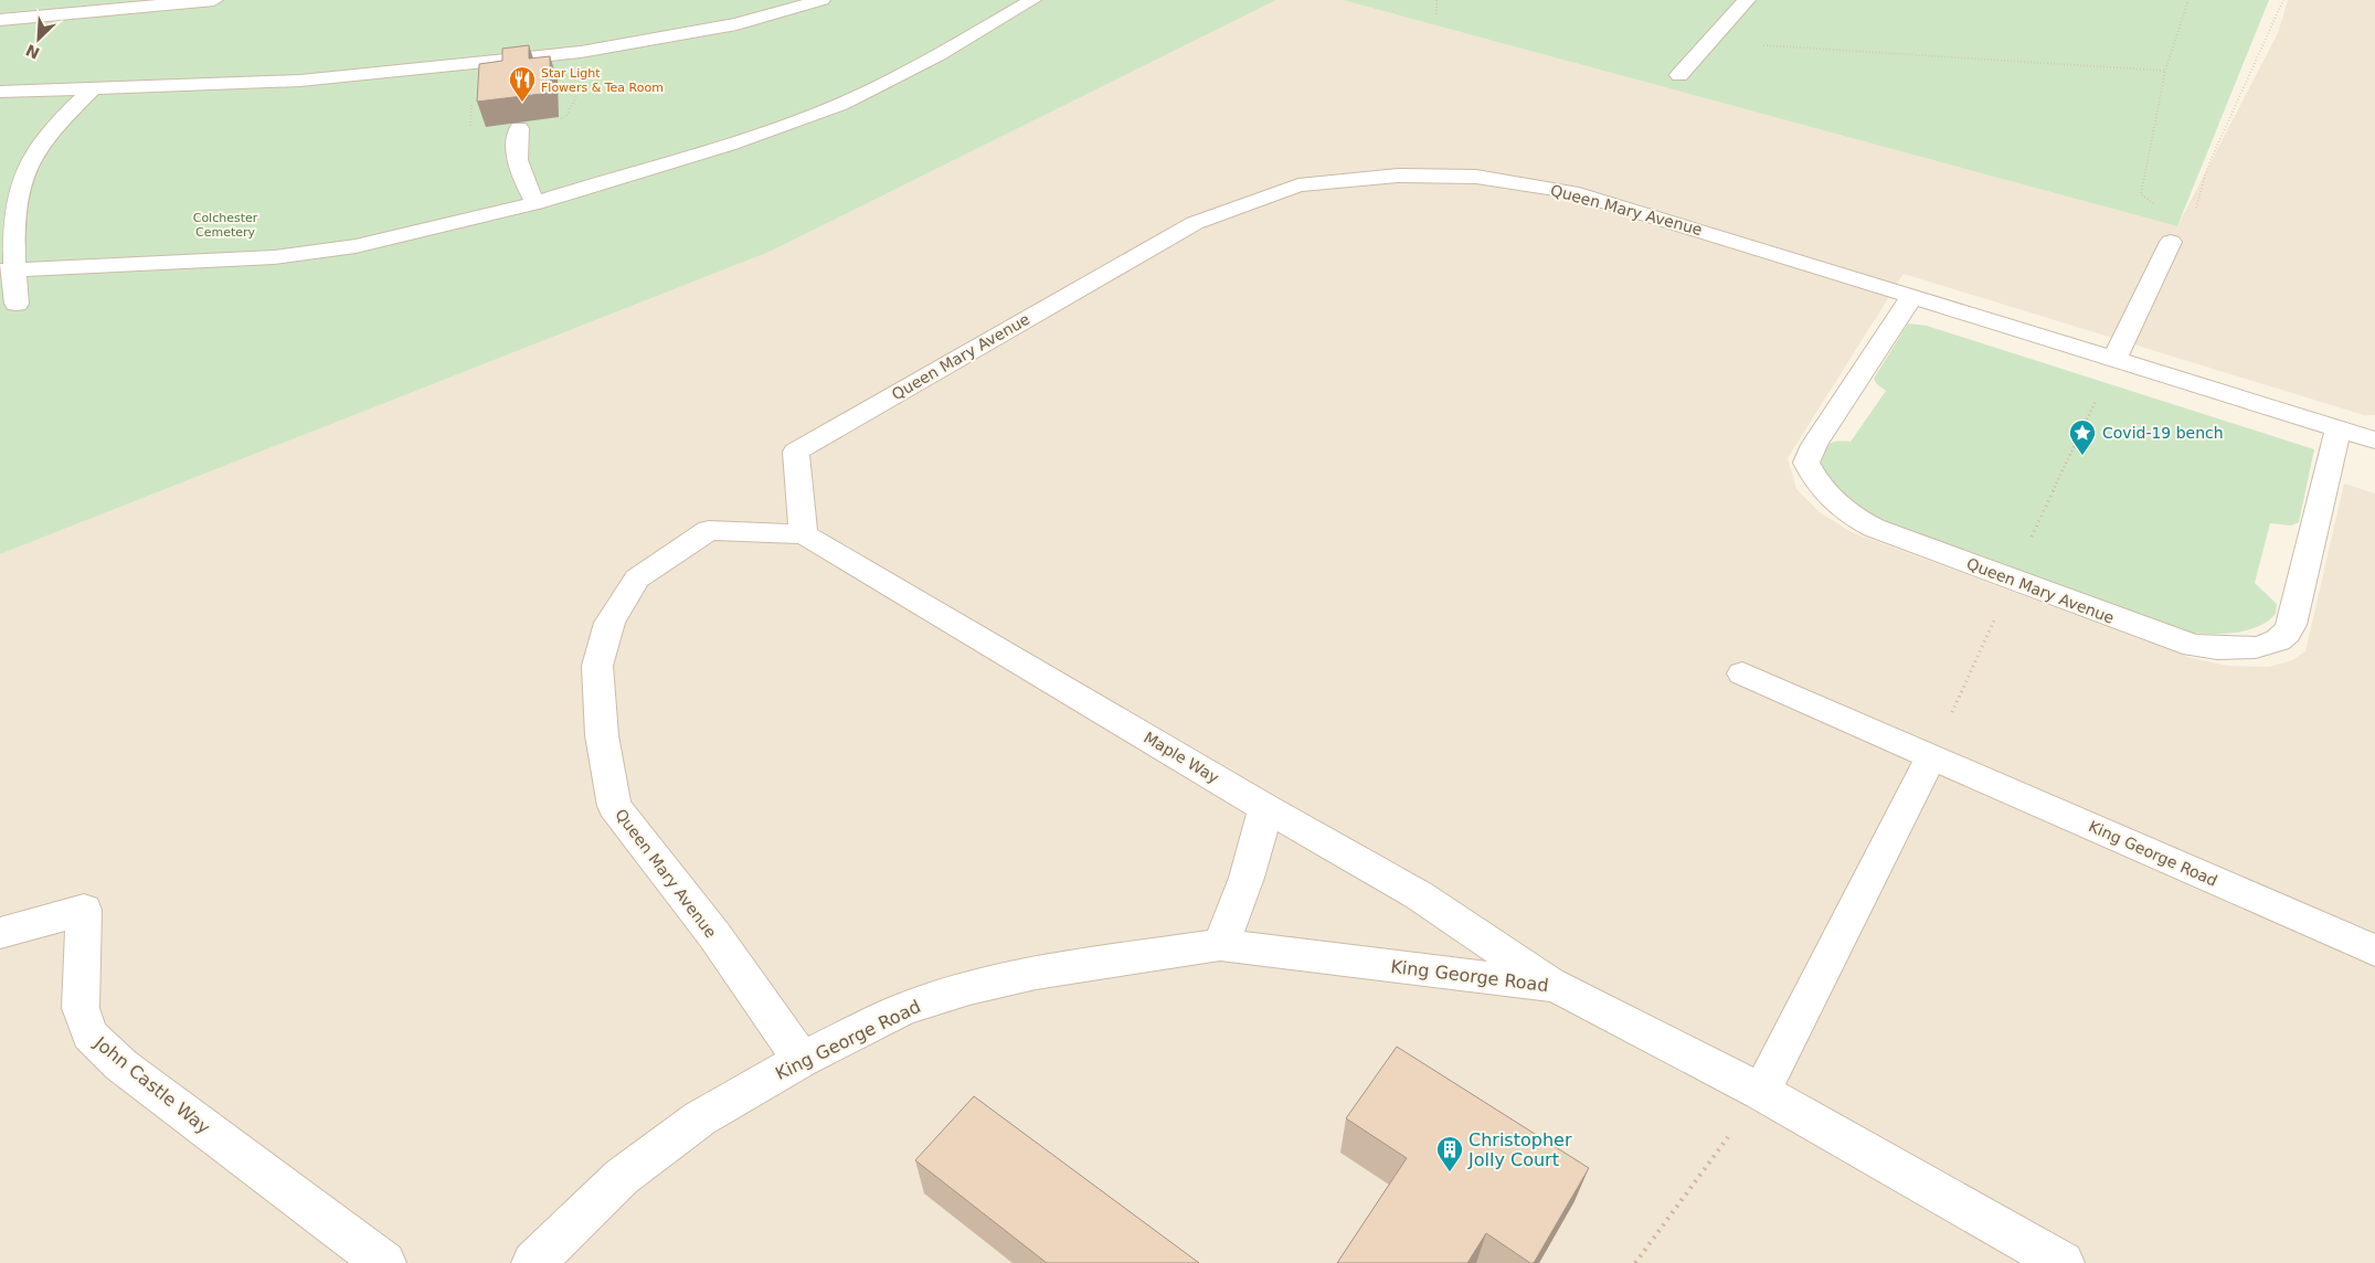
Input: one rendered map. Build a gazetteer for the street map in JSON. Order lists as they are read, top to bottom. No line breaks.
{"streets":{"street":["Queen Mary Avenue","Maple Way","King George Road","John Castle Way"]},"crossings":[["Queen Mary Avenue","Maple Way"],["Queen Mary Avenue","King George Road"],["Maple Way","King George Road"]],"parks":["Colchester Cemetery"],"places":{"restaurant":["Star Light Flowers & Tea Room"],"place":["Covid-19 bench"],"building":["Christopher Jolly Court"]},"north":"bottom left"}
